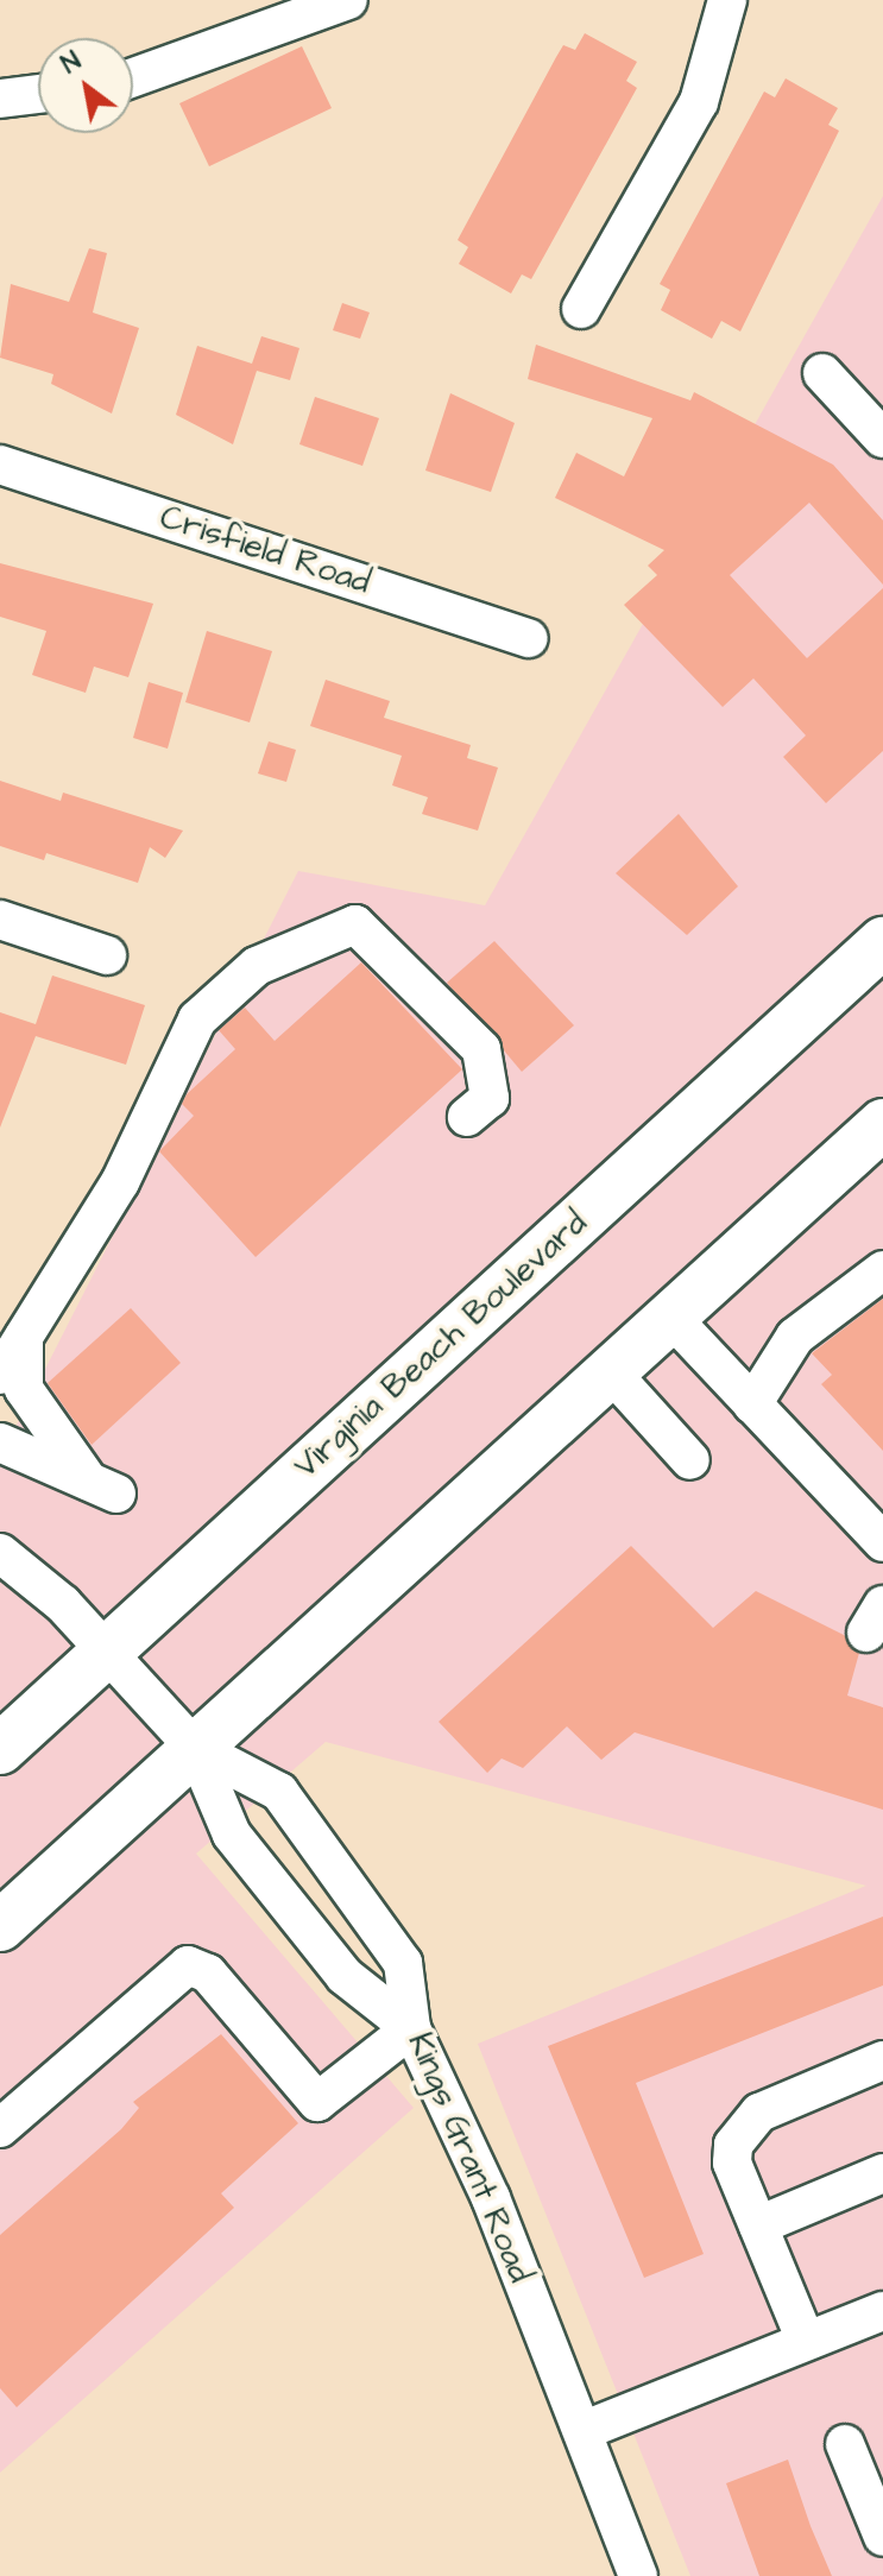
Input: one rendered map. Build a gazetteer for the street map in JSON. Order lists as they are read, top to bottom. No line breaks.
{"streets":{"main road":["Virginia Beach Boulevard"],"street":["Crisfield Road","Kings Grant Road"]},"crossings":[["Virginia Beach Boulevard","Kings Grant Road"]],"north":"top left"}
